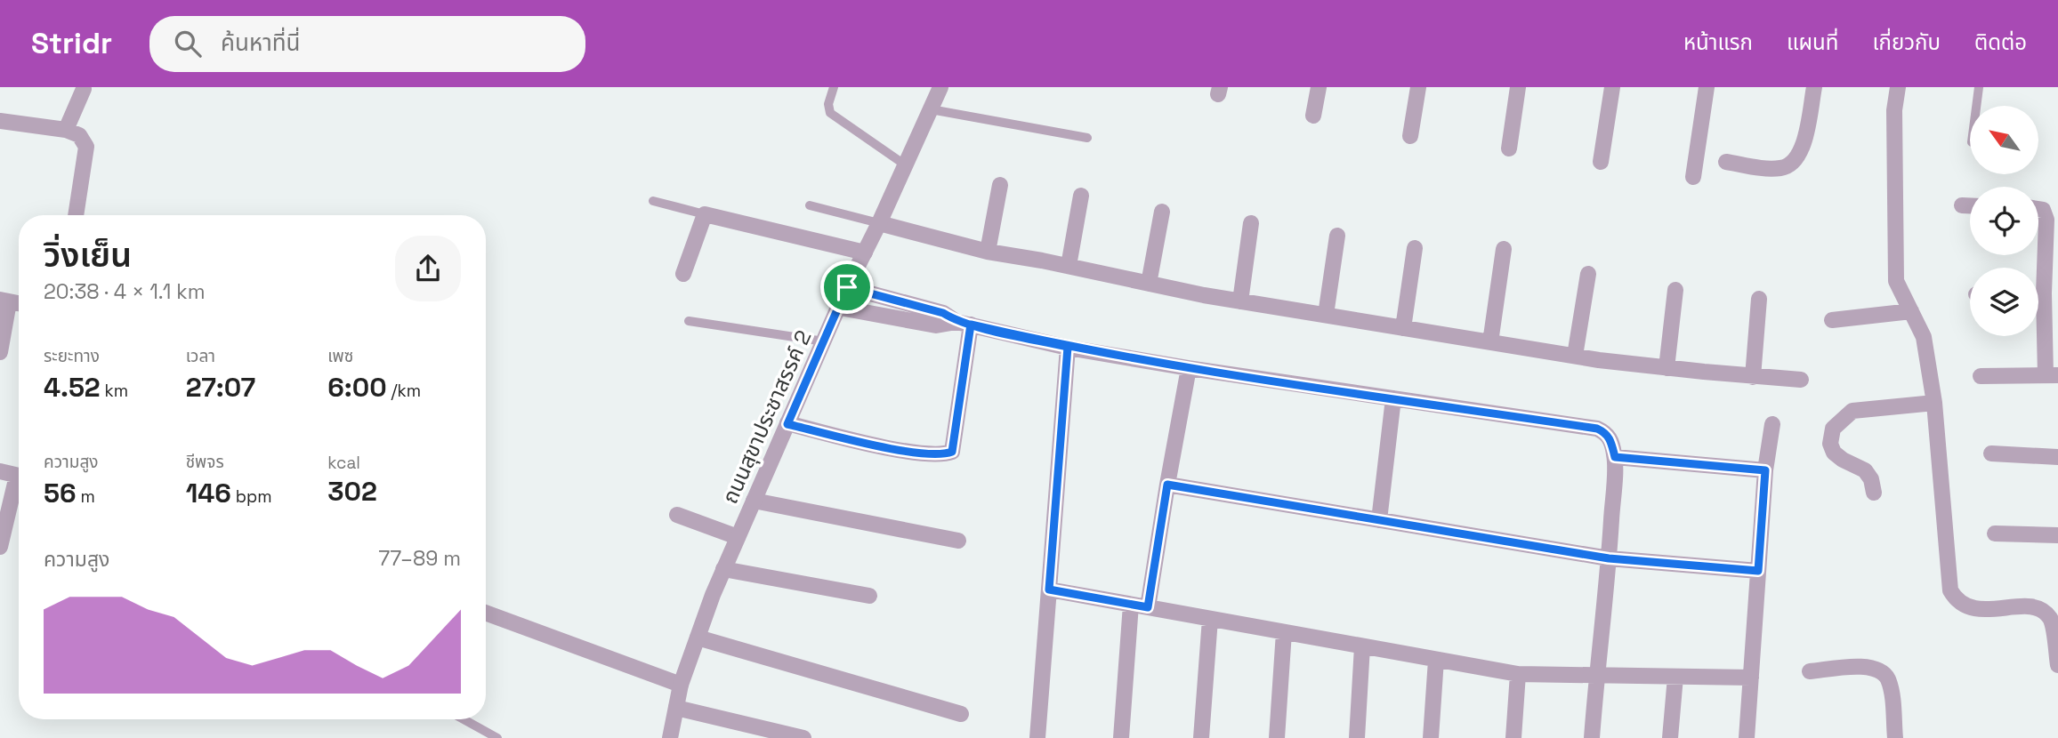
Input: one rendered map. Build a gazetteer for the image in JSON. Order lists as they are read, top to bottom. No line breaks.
{"streets":{"street":["ถนนสุขาประชาสรรค์ 2"]},"north":"top left","page":{"header":"Stridr","search":"ค้นหาที่นี่","nav":["หน้าแรก","แผนที่","เกี่ยวกับ","ติดต่อ"],"heading":["วิ่งเย็น","20:38 · 4 × 1.1 km"],"stats":[["ระยะทาง","4.52 km"],["เวลา","27:07"],["เพซ","6:00 /km"],["ความสูง","56 m"],["ชีพจร","146 bpm"],["kcal","302"]],"chart":["ความสูง","77–89 m"]}}
